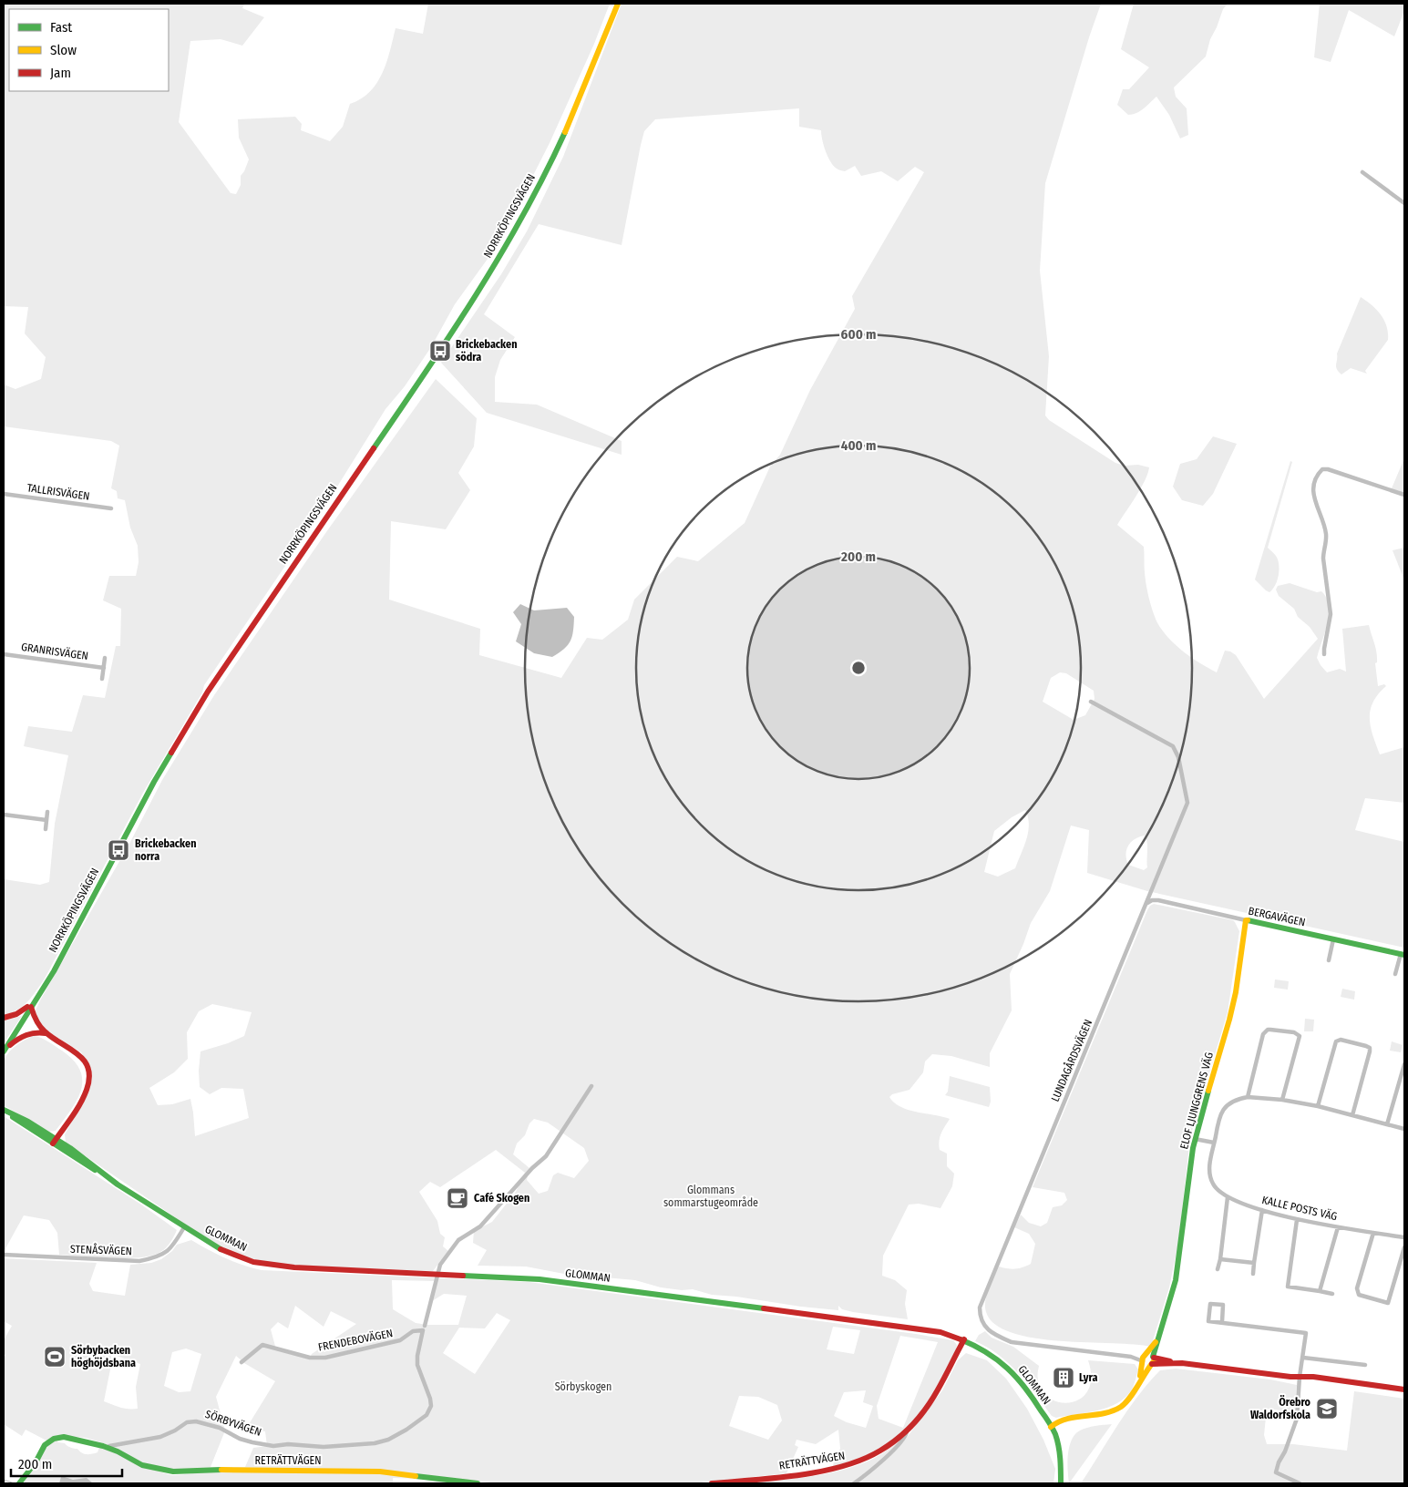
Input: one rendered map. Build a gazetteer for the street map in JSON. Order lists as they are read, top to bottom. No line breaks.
{"streets":{"main road":["NORRKÖPINGSVÄGEN","BERGAVÄGEN","ELOF LJUNGGRENS VÄG","GLOMMAN","SÖRBYVÄGEN","RETRÄTTVÄGEN"],"street":["TALLRISVÄGEN","GRANRISVÄGEN","LUNDAGÅRDSVÄGEN","KALLE POSTS VÄG","STENÅSVÄGEN","FRENDEBOVÄGEN"]},"crossings":[["BERGAVÄGEN","LUNDAGÅRDSVÄGEN"],["BERGAVÄGEN","ELOF LJUNGGRENS VÄG"],["LUNDAGÅRDSVÄGEN","ELOF LJUNGGRENS VÄG"],["GLOMMAN","STENÅSVÄGEN"],["GLOMMAN","SÖRBYVÄGEN"],["GLOMMAN","RETRÄTTVÄGEN"],["FRENDEBOVÄGEN","SÖRBYVÄGEN"],["SÖRBYVÄGEN","RETRÄTTVÄGEN"]],"parks":["Glommans sommarstugeområde","Sörbyskogen"],"places":{"bus stop":["Brickebacken södra","Brickebacken norra"],"cafe":["Café Skogen"],"sports":["Sörbybacken höghöjdsbana"],"building":["Lyra"],"school or university":["Örebro Waldorfskola"]},"legend":["Fast","Slow","Jam"],"scale_bar":"200 m","rings":["600 m","400 m","200 m"]}
